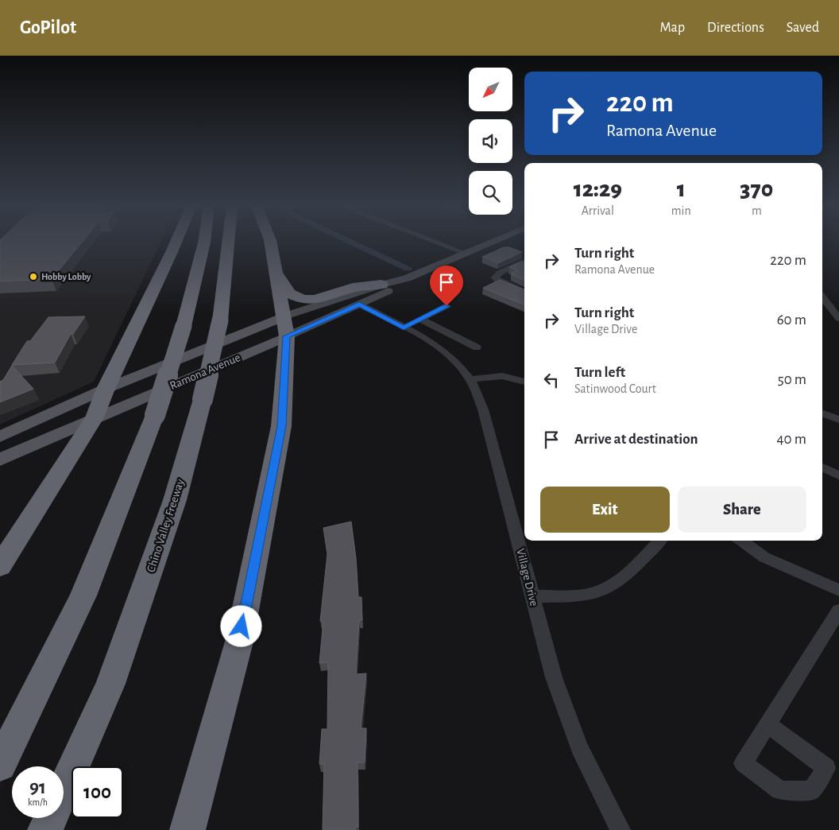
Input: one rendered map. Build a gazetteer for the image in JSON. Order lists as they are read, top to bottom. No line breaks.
{"streets":{"highway":["Chino Valley Freeway"],"main road":["Ramona Avenue"],"street":["Village Drive"]},"crossings":[["Ramona Avenue","Village Drive"]],"places":["Hobby Lobby"],"north":"bottom left","page":{"header":"GoPilot","nav":["Map","Directions","Saved"],"turn":["220 m","Ramona Avenue"],"eta":["12:29","Arrival","1","min","370","m"],"list":[{"name":"Turn right","note":"Ramona Avenue","value":"220 m"},{"name":"Turn right","note":"Village Drive","value":"60 m"},{"name":"Turn left","note":"Satinwood Court","value":"50 m"},{"name":"Arrive at destination","value":"40 m"}],"buttons":["Exit","Share"],"speed":"91 km/h","limit":"100"}}
